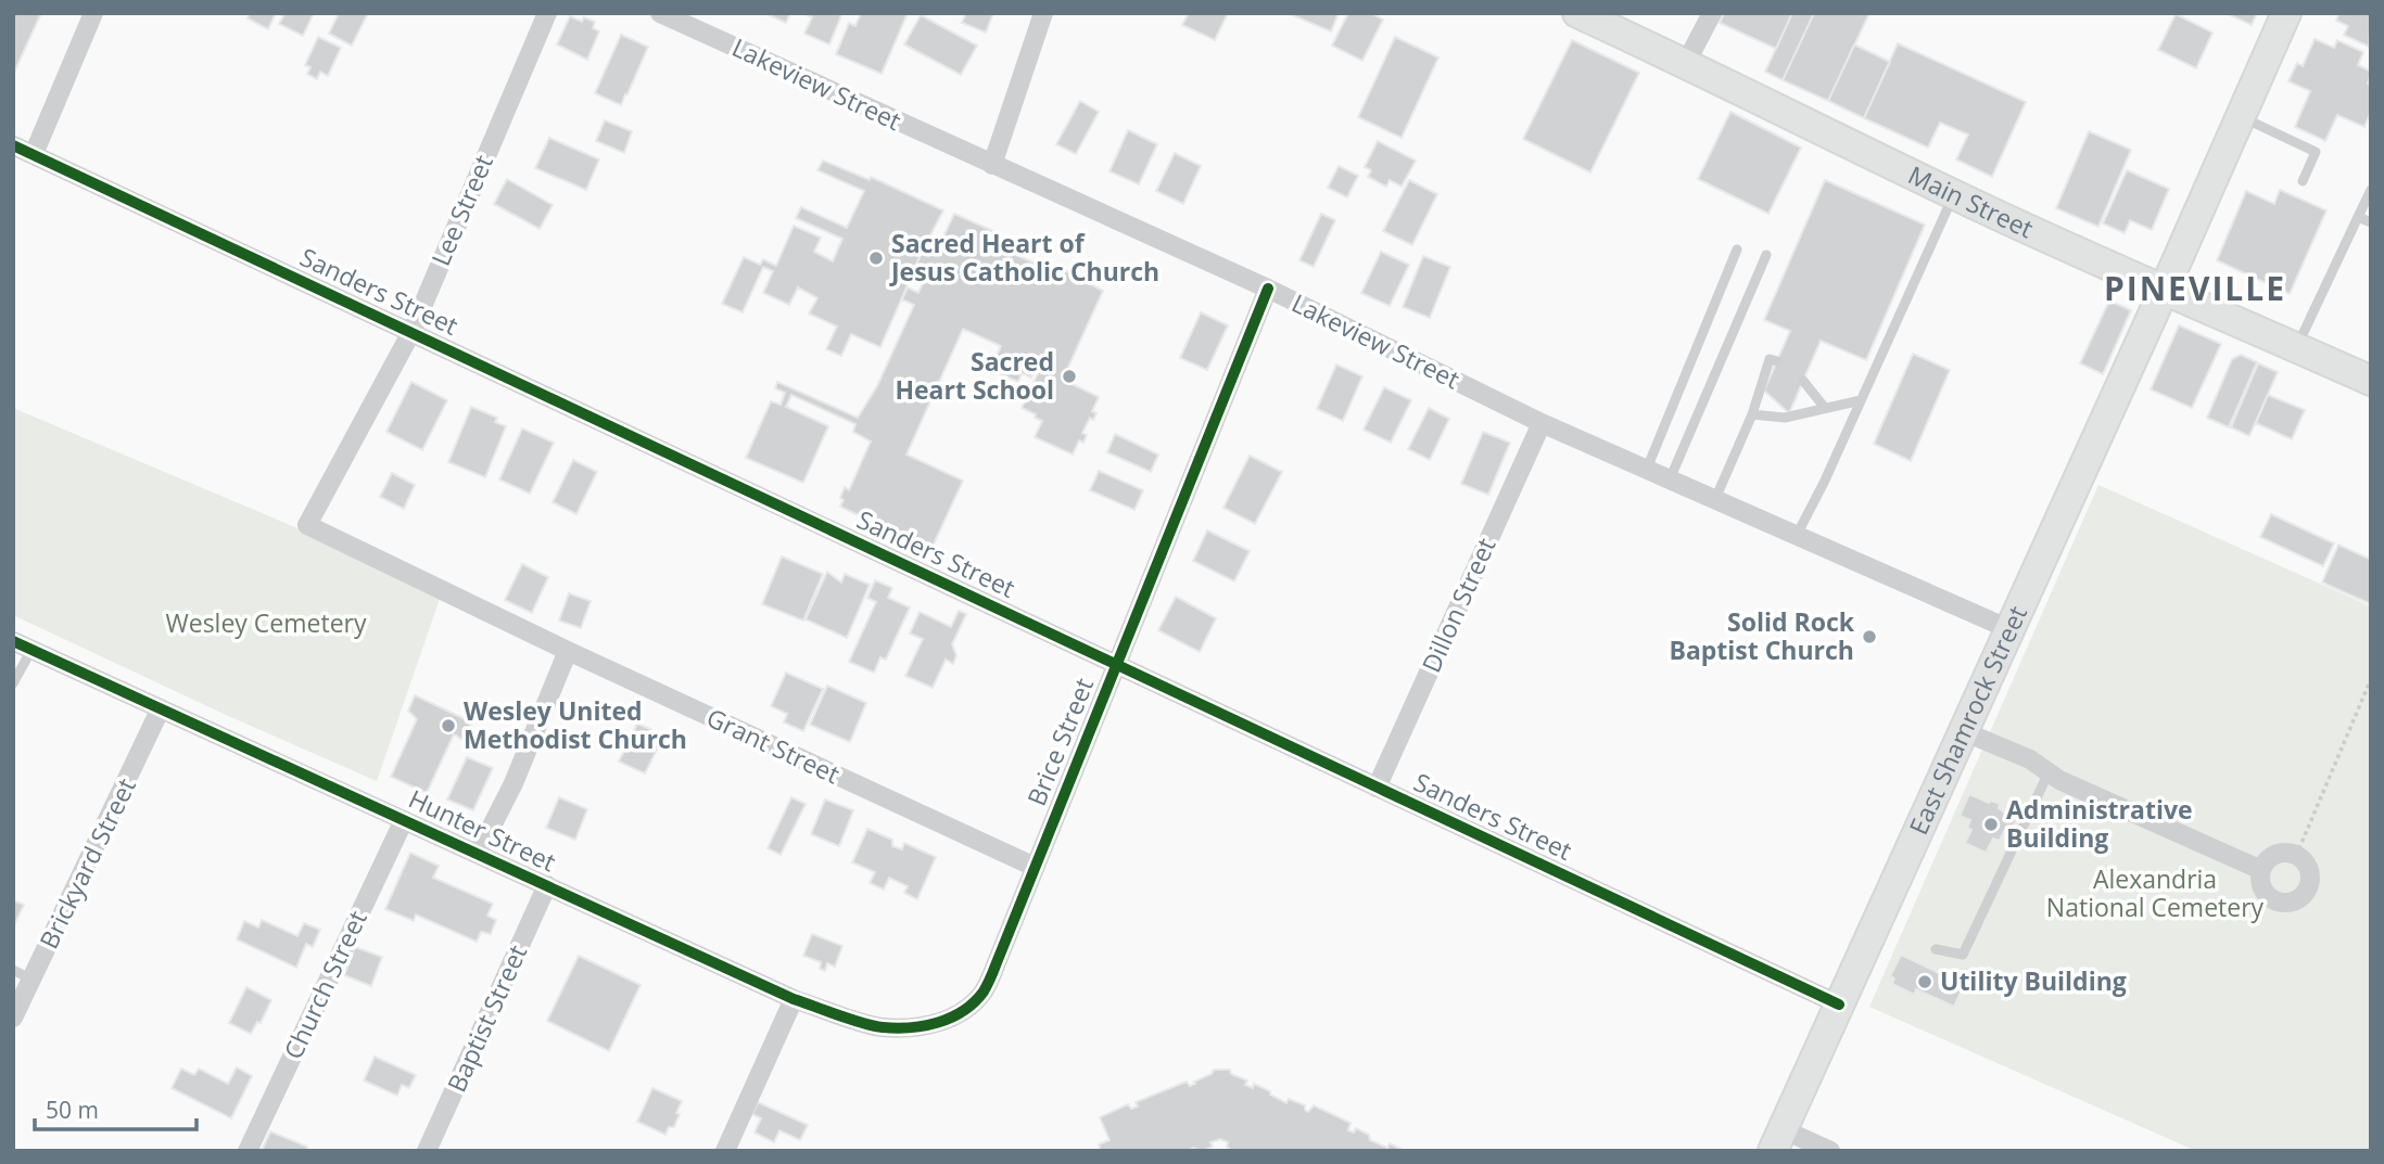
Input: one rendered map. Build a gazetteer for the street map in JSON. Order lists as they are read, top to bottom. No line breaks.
{"streets":{"main road":["Main Street","East Shamrock Street"],"street":["Lakeview Street","Lee Street","Sanders Street","Dillon Street","Brice Street","Grant Street","Hunter Street","Brickyard Street","Church Street","Baptist Street"]},"crossings":[["Lakeview Street","Dillon Street"],["Lakeview Street","East Shamrock Street"],["Lakeview Street","Brice Street"],["Main Street","East Shamrock Street"],["Lee Street","Sanders Street"],["Lee Street","Grant Street"],["Sanders Street","Dillon Street"],["Sanders Street","East Shamrock Street"],["Sanders Street","Brice Street"],["Brice Street","Grant Street"],["Brice Street","Hunter Street"],["Hunter Street","Brickyard Street"],["Hunter Street","Church Street"],["Hunter Street","Baptist Street"]],"districts":["PINEVILLE"],"parks":["Wesley Cemetery","Alexandria National Cemetery"],"places":["Sacred Heart of Jesus Catholic Church","Sacred Heart School","Solid Rock Baptist Church","Wesley United Methodist Church","Administrative Building","Utility Building"],"scale_bar":"50 m"}
